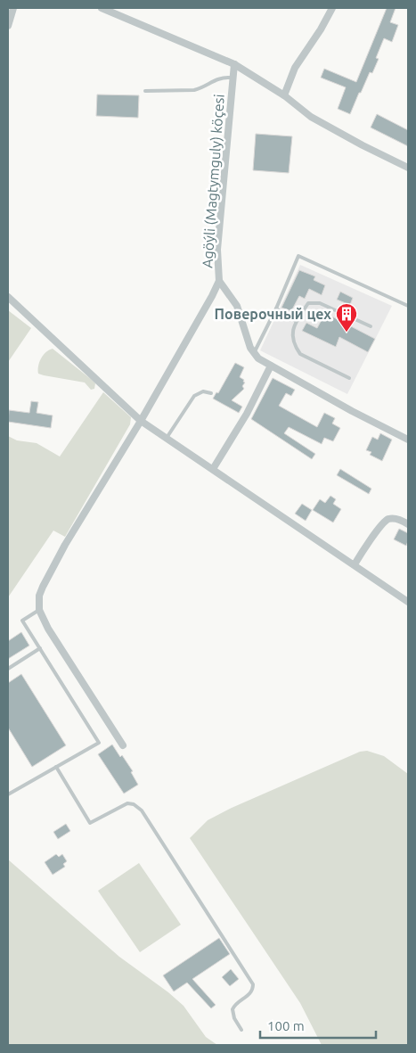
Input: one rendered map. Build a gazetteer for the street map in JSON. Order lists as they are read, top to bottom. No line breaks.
{"streets":{"street":["Agöýli (Magtymguly) köçesi"]},"places":{"building":["Поверочный цех"]},"scale_bar":"100 m"}
